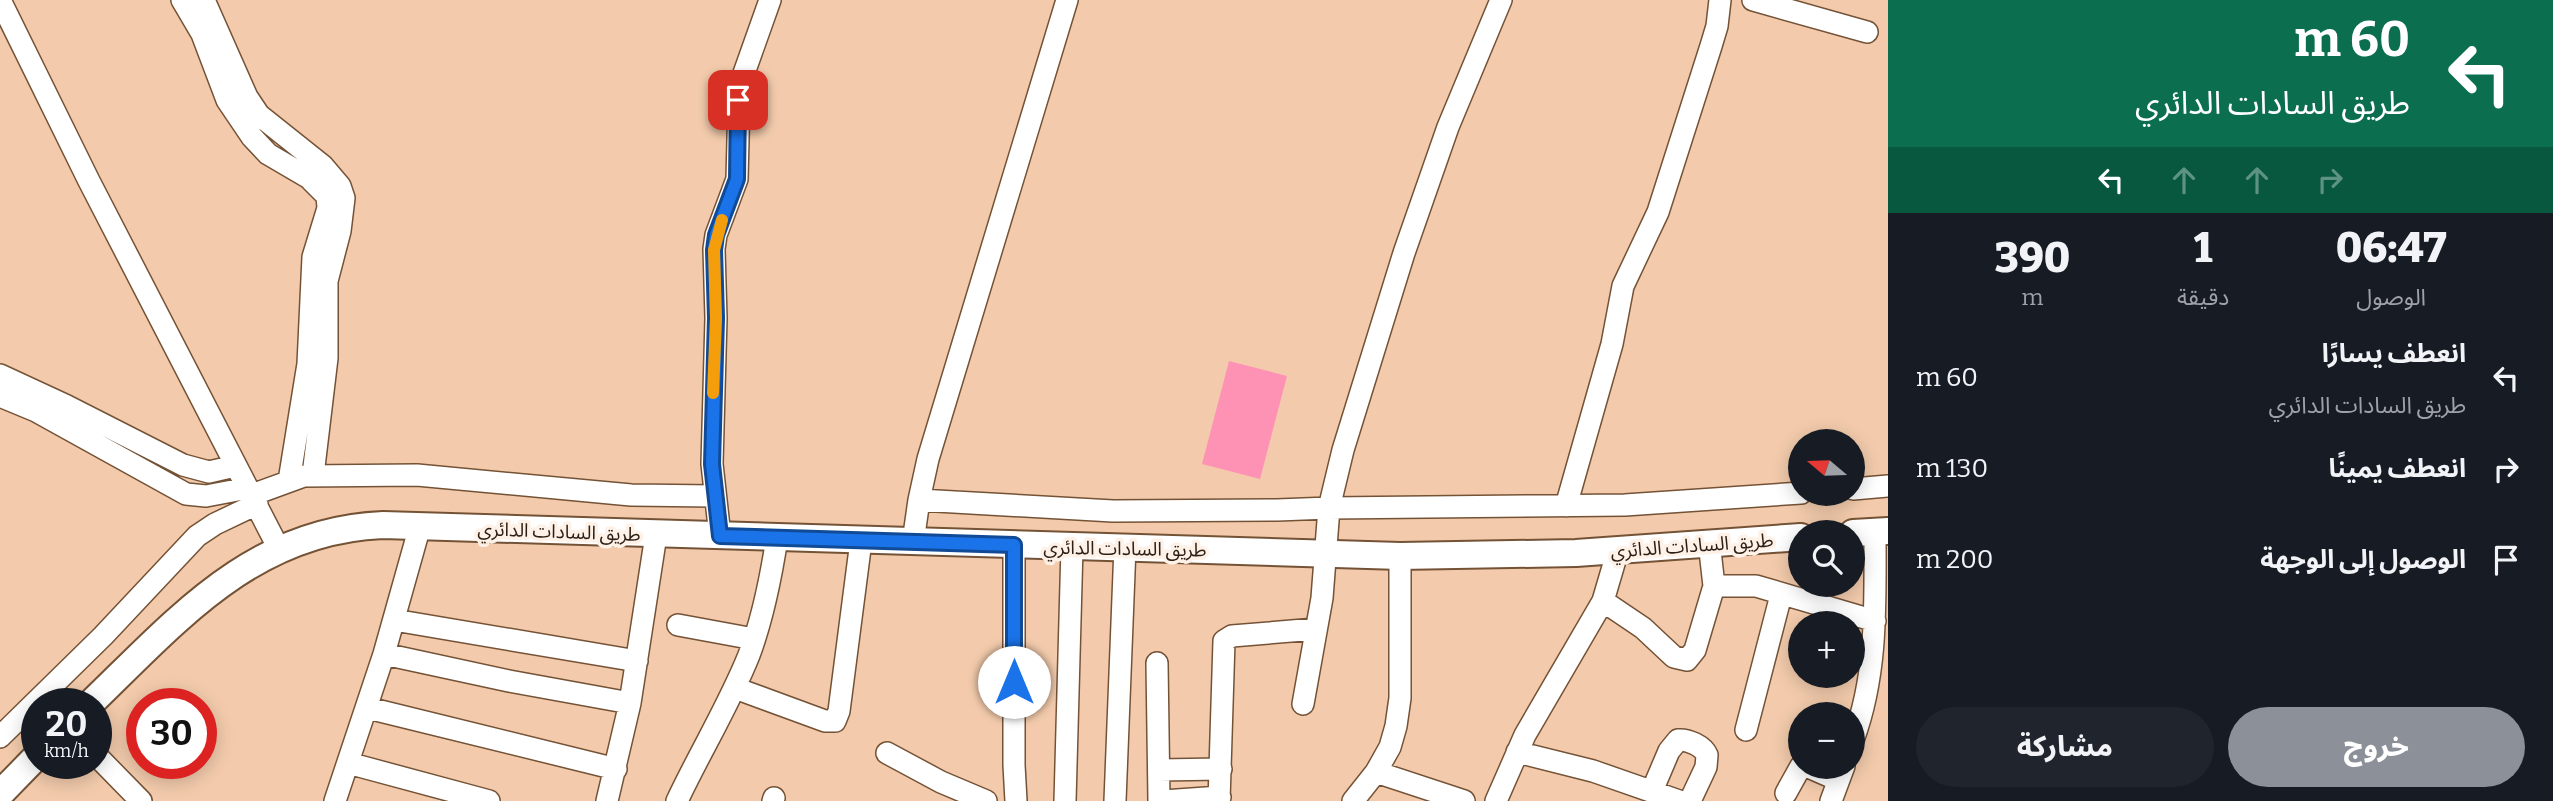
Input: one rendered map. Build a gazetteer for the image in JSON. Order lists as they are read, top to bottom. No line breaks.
{"streets":{"main road":["طريق السادات الدائري"]},"north":"left","page":{"turn":["60 m","طريق السادات الدائري"],"eta":["06:47","الوصول","1","دقيقة","390","m"],"list":[{"name":"انعطف يسارًا","note":"طريق السادات الدائري","value":"60 m"},{"name":"انعطف يمينًا","value":"130 m"},{"name":"الوصول إلى الوجهة","value":"200 m"}],"map_buttons":["+","−"],"speed":"20 km/h","limit":"30","buttons":["خروج","مشاركة"]}}
